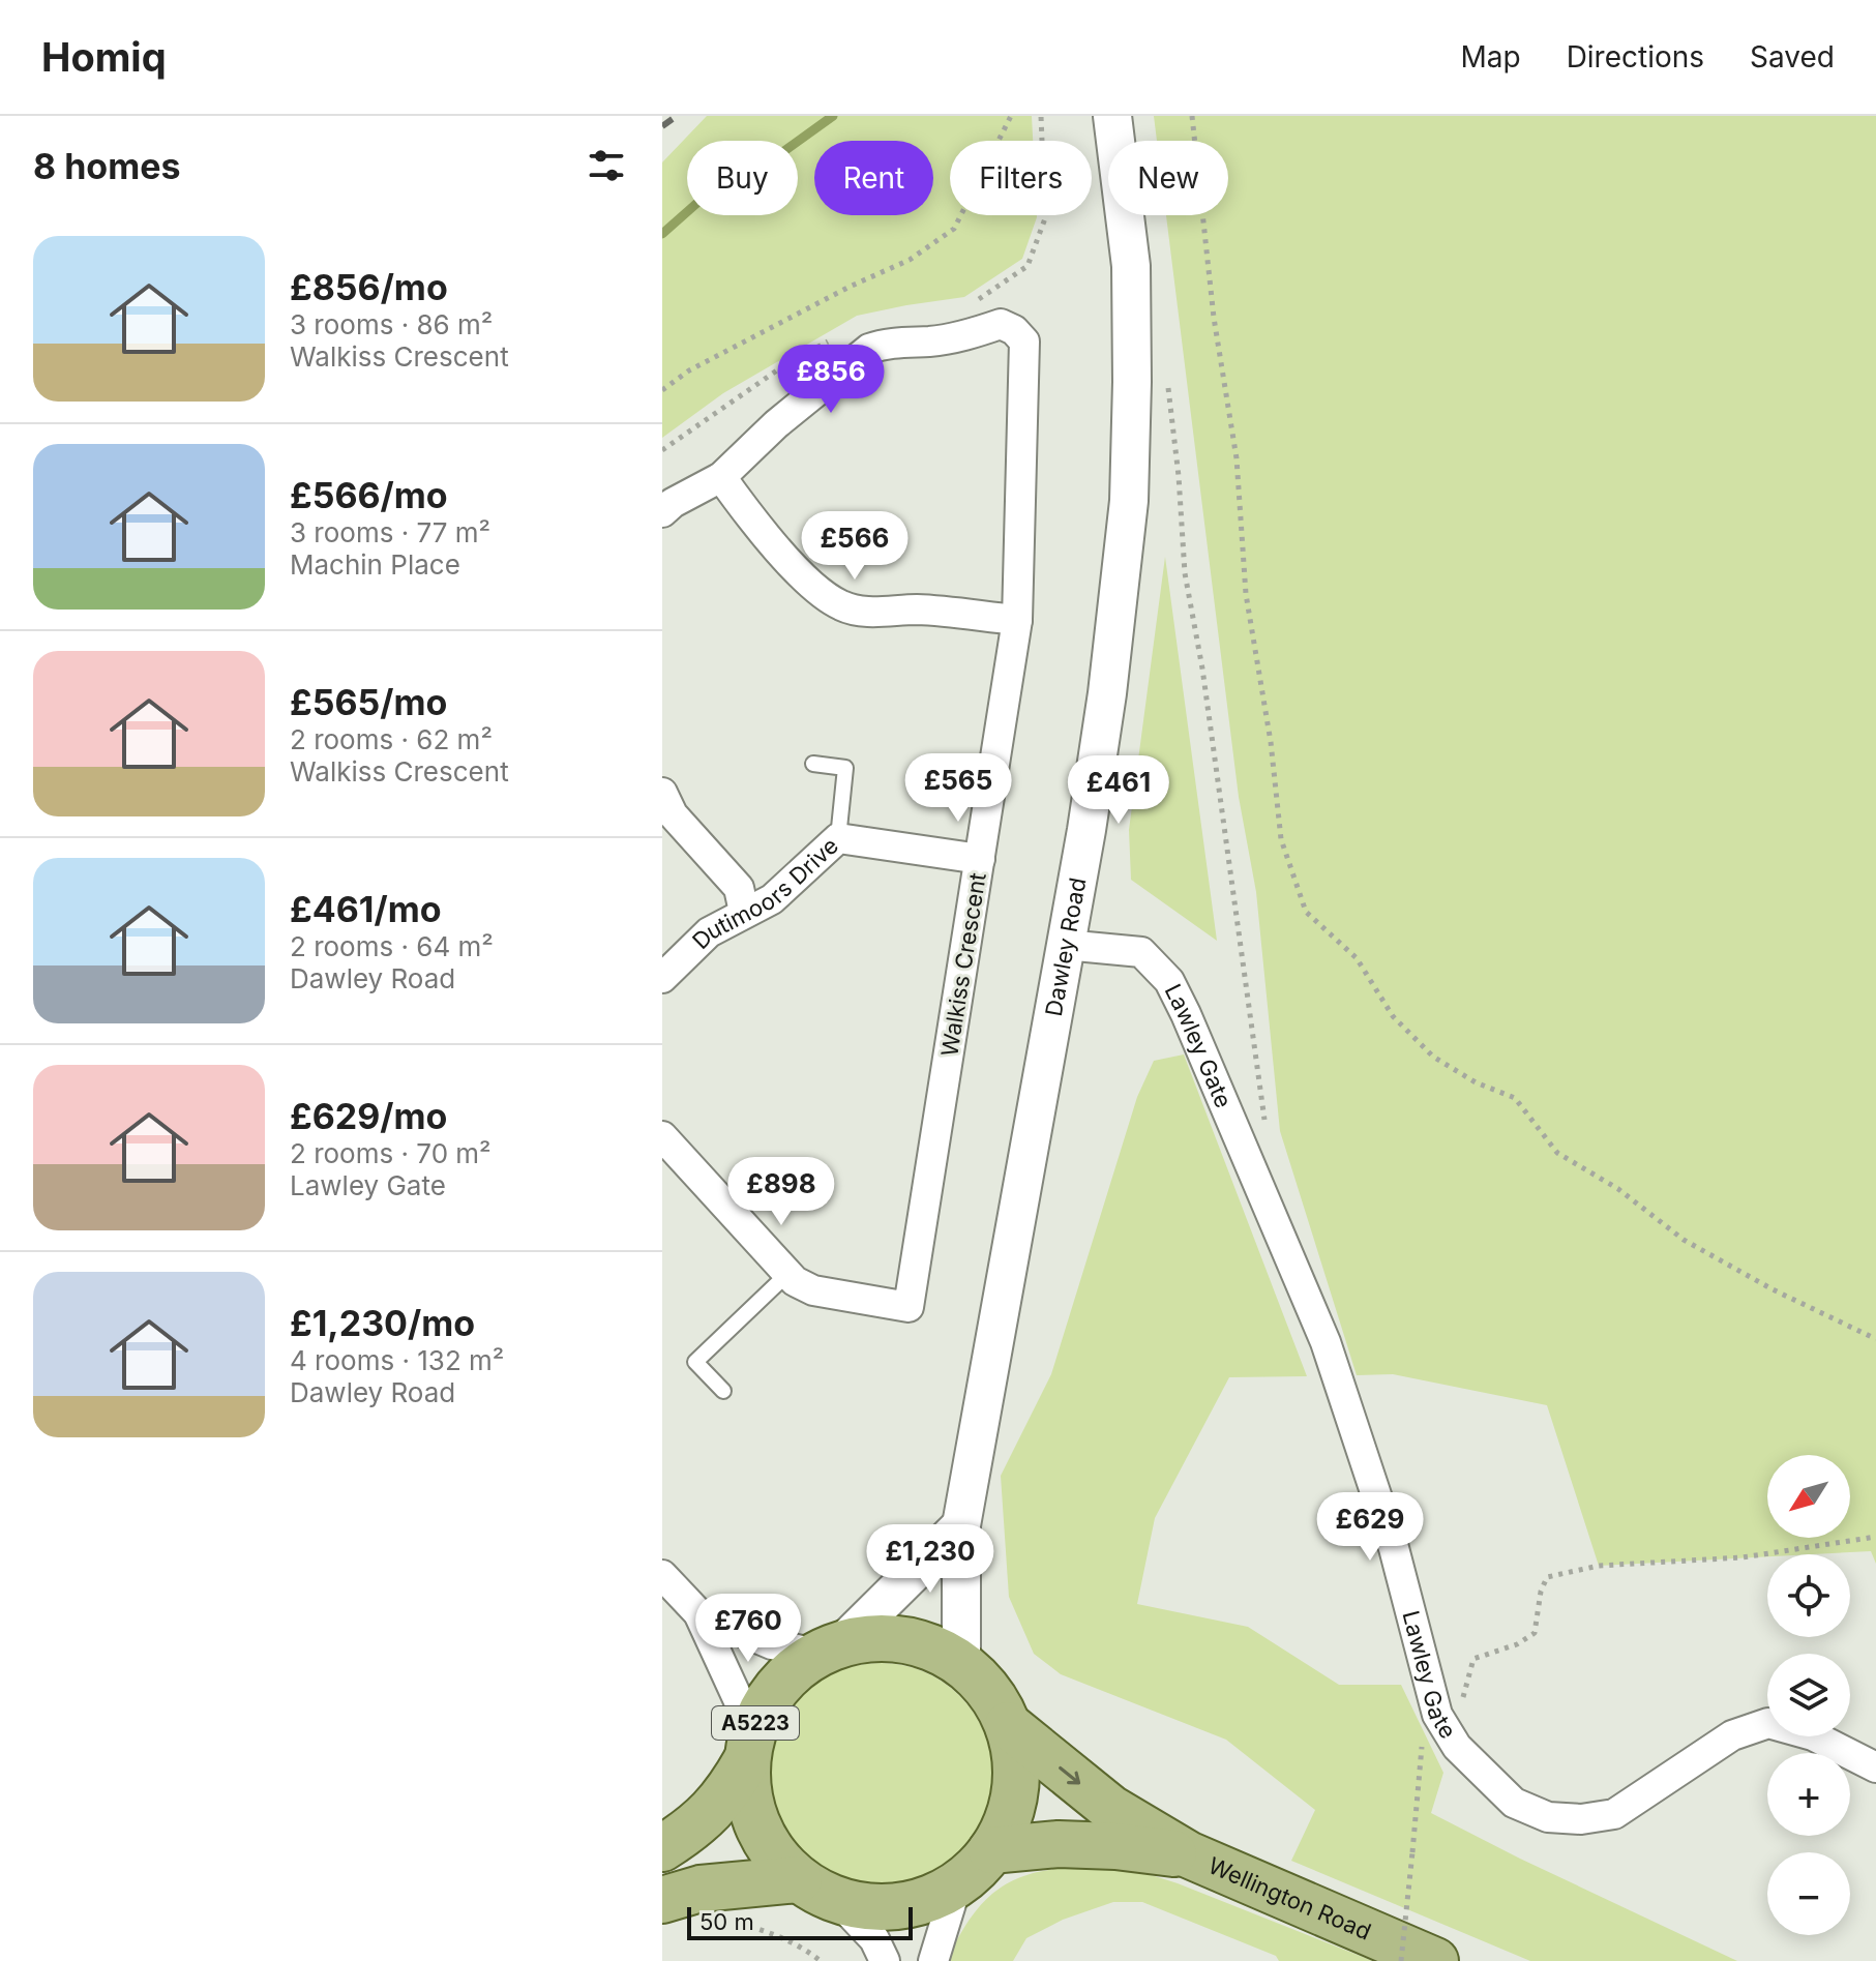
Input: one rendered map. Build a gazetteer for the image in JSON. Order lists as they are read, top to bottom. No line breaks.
{"streets":{"main road":["A5223","Wellington Road"],"street":["Dutimoors Drive","Dawley Road","Walkiss Crescent","Lawley Gate"]},"crossings":[["Dutimoors Drive","Walkiss Crescent"],["Dawley Road","Lawley Gate"],["Dawley Road","A5223"],["Dawley Road","Wellington Road"],["A5223","Wellington Road"]],"scale_bar":"50 m","north":"bottom left","page":{"header":"Homiq","nav":["Map","Directions","Saved"],"heading":"8 homes","chip":["Buy","Rent","Filters","New"],"list":[{"name":"£856/mo","note":"3 rooms · 86 m² · Walkiss Crescent"},{"name":"£566/mo","note":"3 rooms · 77 m² · Machin Place"},{"name":"£565/mo","note":"2 rooms · 62 m² · Walkiss Crescent"},{"name":"£461/mo","note":"2 rooms · 64 m² · Dawley Road"},{"name":"£629/mo","note":"2 rooms · 70 m² · Lawley Gate"},{"name":"£1,230/mo","note":"4 rooms · 132 m² · Dawley Road"}],"price":["£856","£566","£565","£461","£898","£629","£1,230","£760"],"map_buttons":["+","−"],"scale":"50 m"}}
